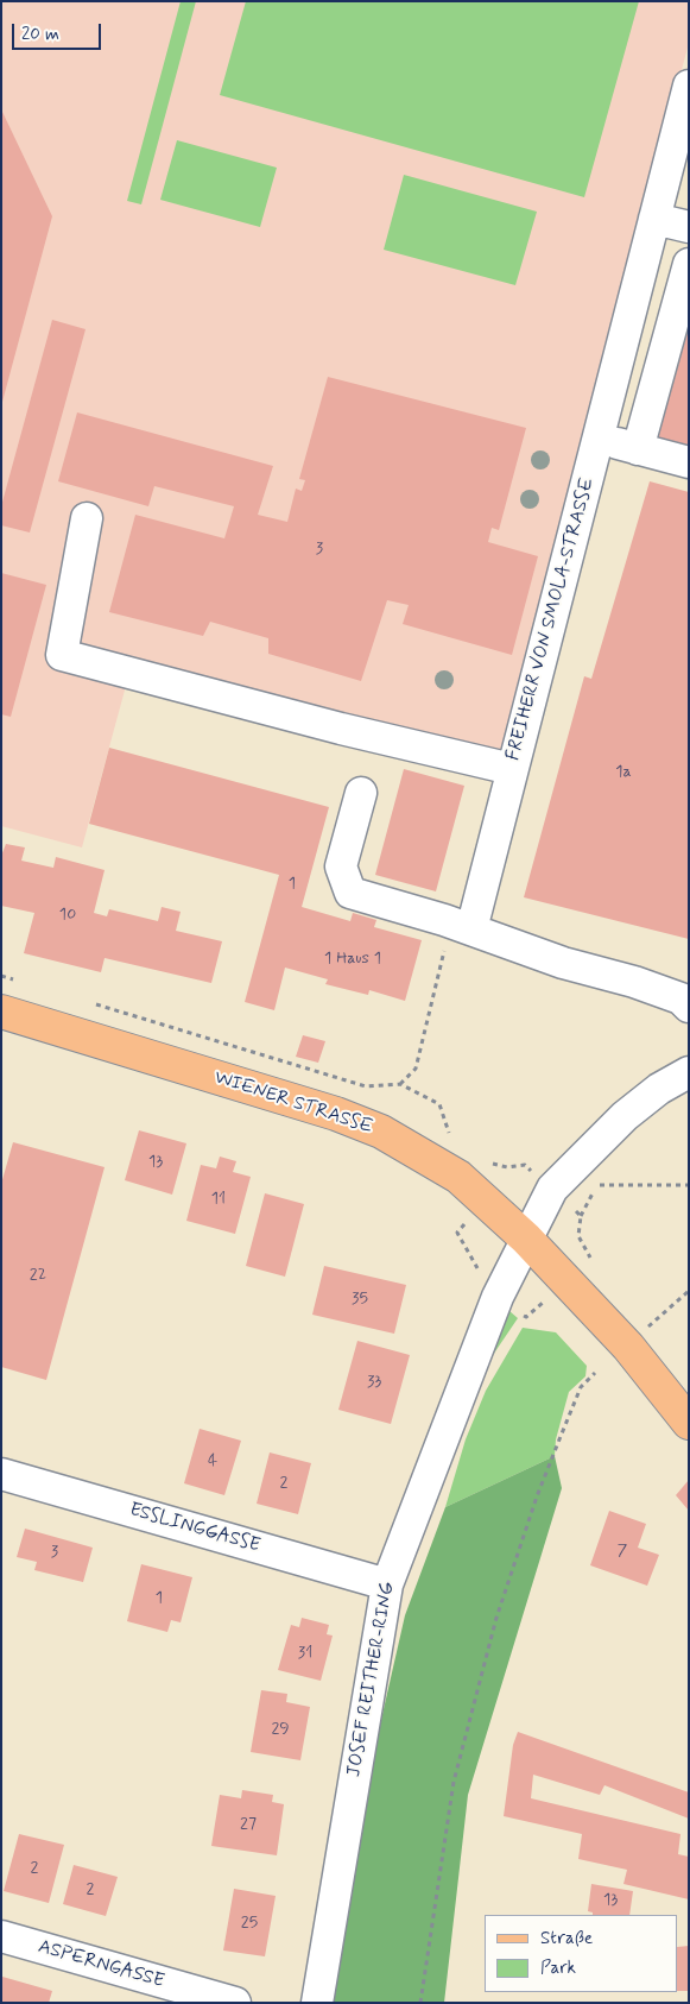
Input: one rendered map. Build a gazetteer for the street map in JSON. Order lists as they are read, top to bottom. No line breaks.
{"streets":{"main road":["WIENER STRASSE"],"street":["FREIHERR VON SMOLA-STRASSE","ESSLINGGASSE","JOSEF REITHER-RING","ASPERNGASSE"]},"crossings":[["WIENER STRASSE","JOSEF REITHER-RING"],["ESSLINGGASSE","JOSEF REITHER-RING"]],"house_numbers":["3","1a","1","10","1 Haus 1","13","11","22","35","33","4","2","7","3","1","31","29","27","2","2","13","25"],"legend":["Straße","Park"],"scale_bar":"20 m"}
